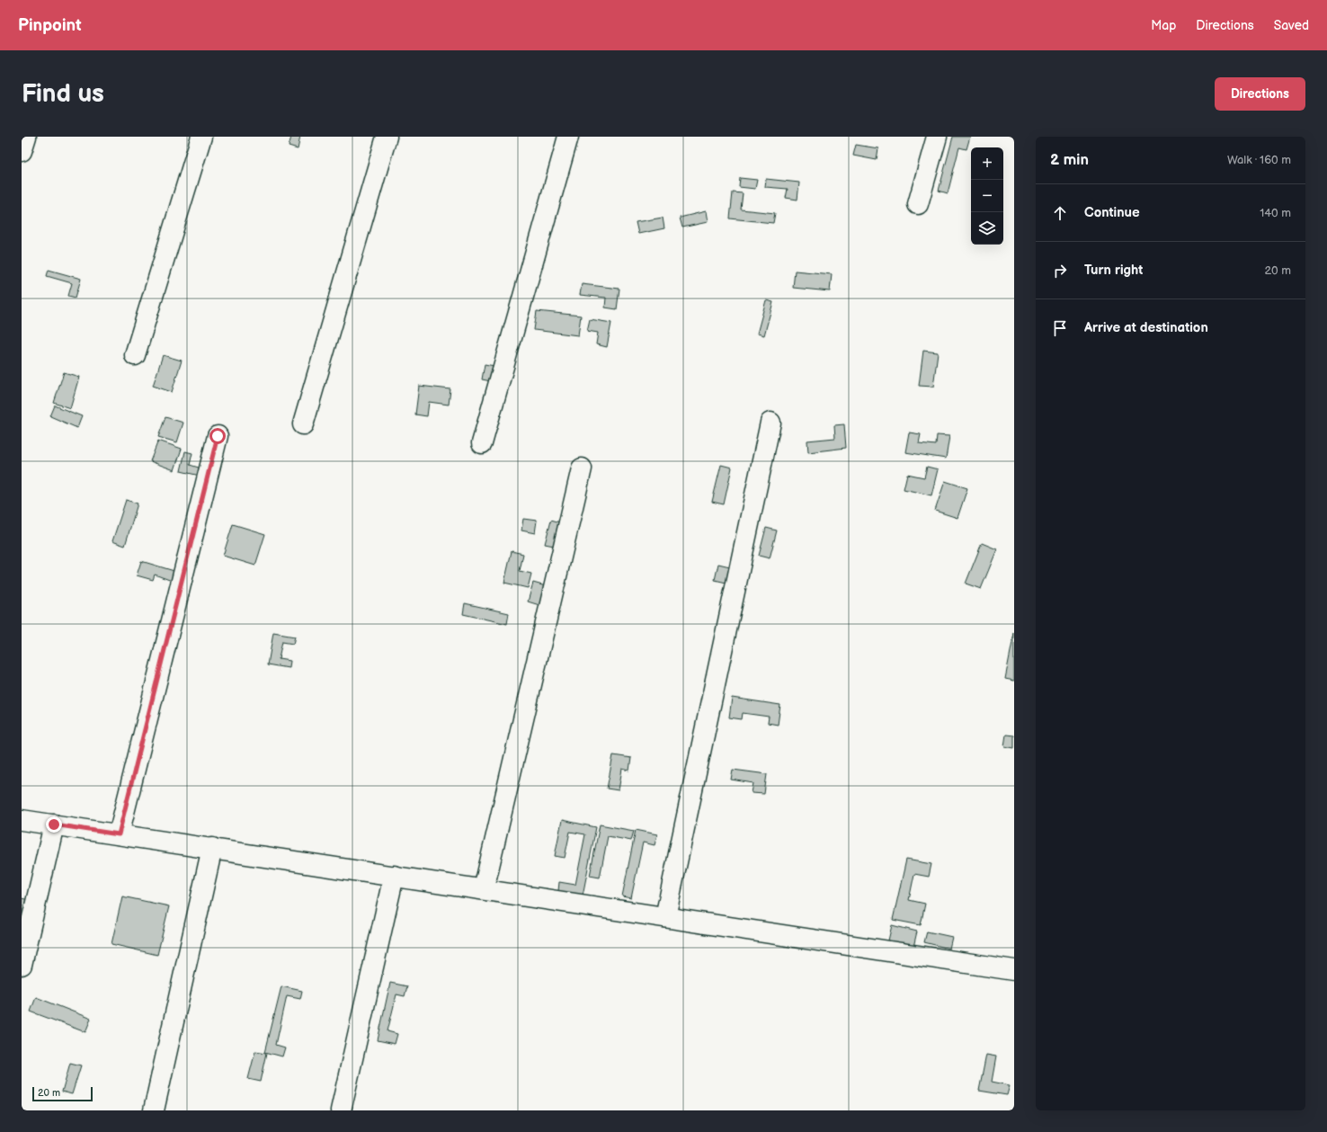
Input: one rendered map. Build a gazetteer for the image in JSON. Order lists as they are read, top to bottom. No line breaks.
{"scale_bar":"20 m","page":{"header":"Pinpoint","nav":["Map","Directions","Saved"],"buttons":"Directions","title":"Find us","heading":["2 min","Walk · 160 m"],"map_buttons":["+","−"],"list":[["Continue","140 m"],["Turn right","20 m"],"Arrive at destination"],"scale":"20 m"}}
